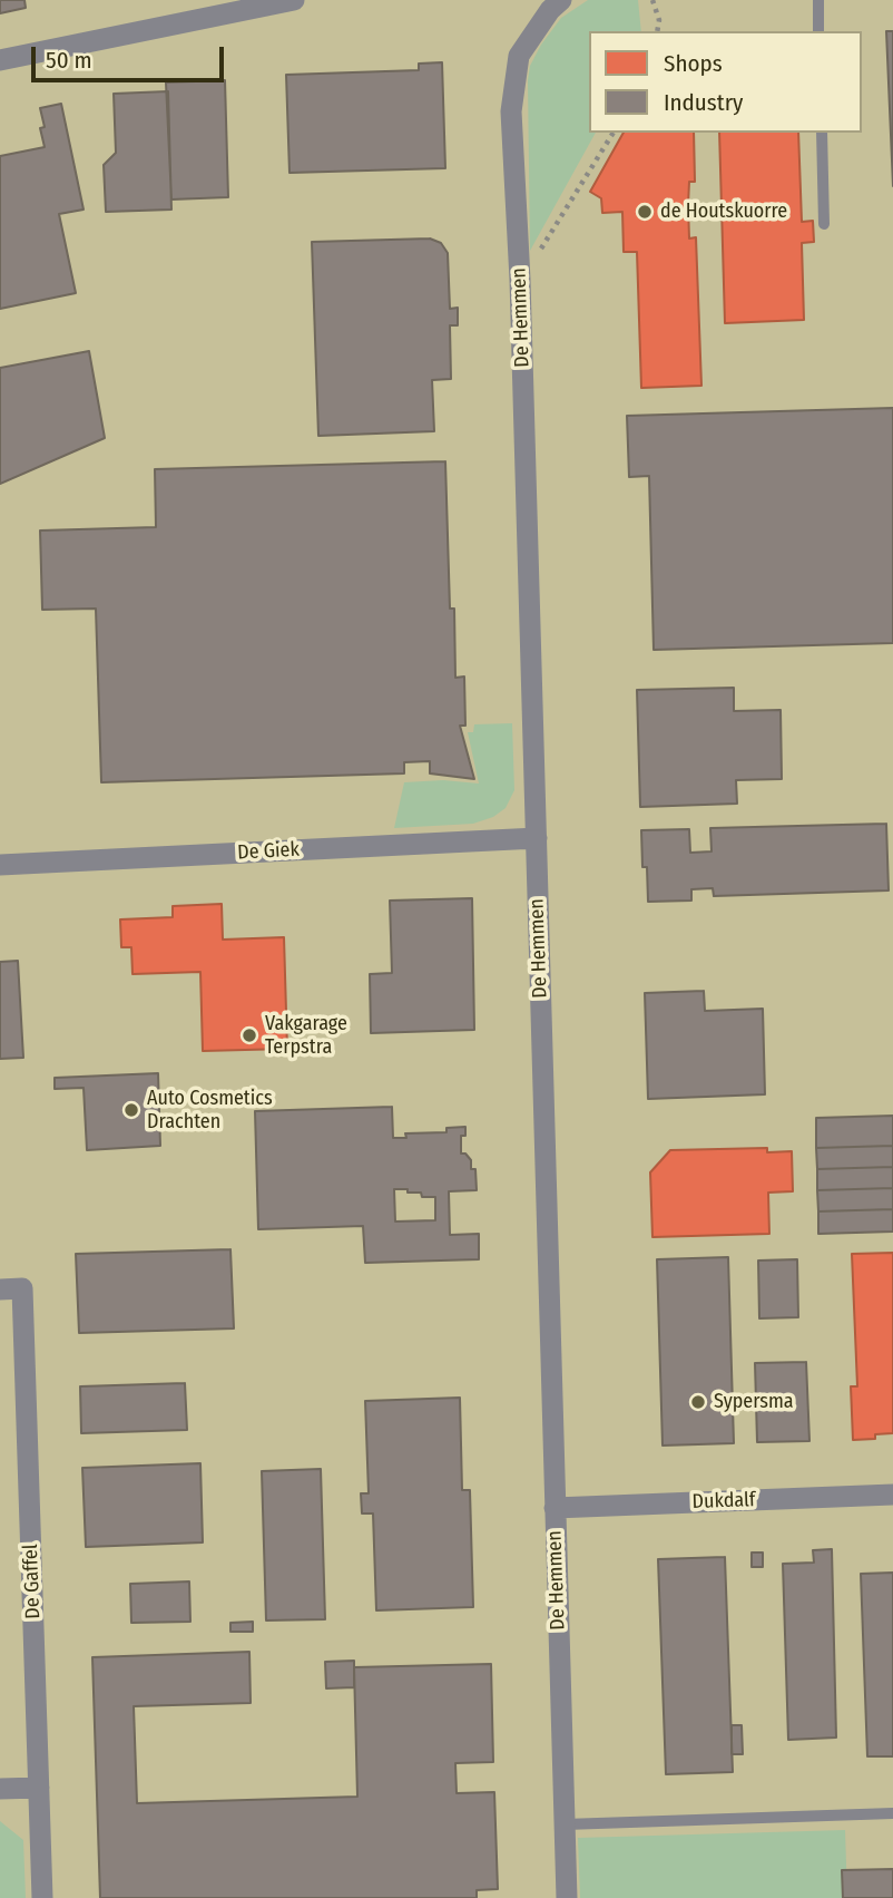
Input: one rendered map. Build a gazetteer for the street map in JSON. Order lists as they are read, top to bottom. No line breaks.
{"streets":{"street":["De Hemmen","De Giek","Dukdalf","De Gaffel"]},"crossings":[["De Hemmen","De Giek"],["De Hemmen","Dukdalf"]],"places":["de Houtskuorre","Vakgarage Terpstra","Auto Cosmetics Drachten","Sypersma"],"legend":["Shops","Industry"],"scale_bar":"50 m"}
